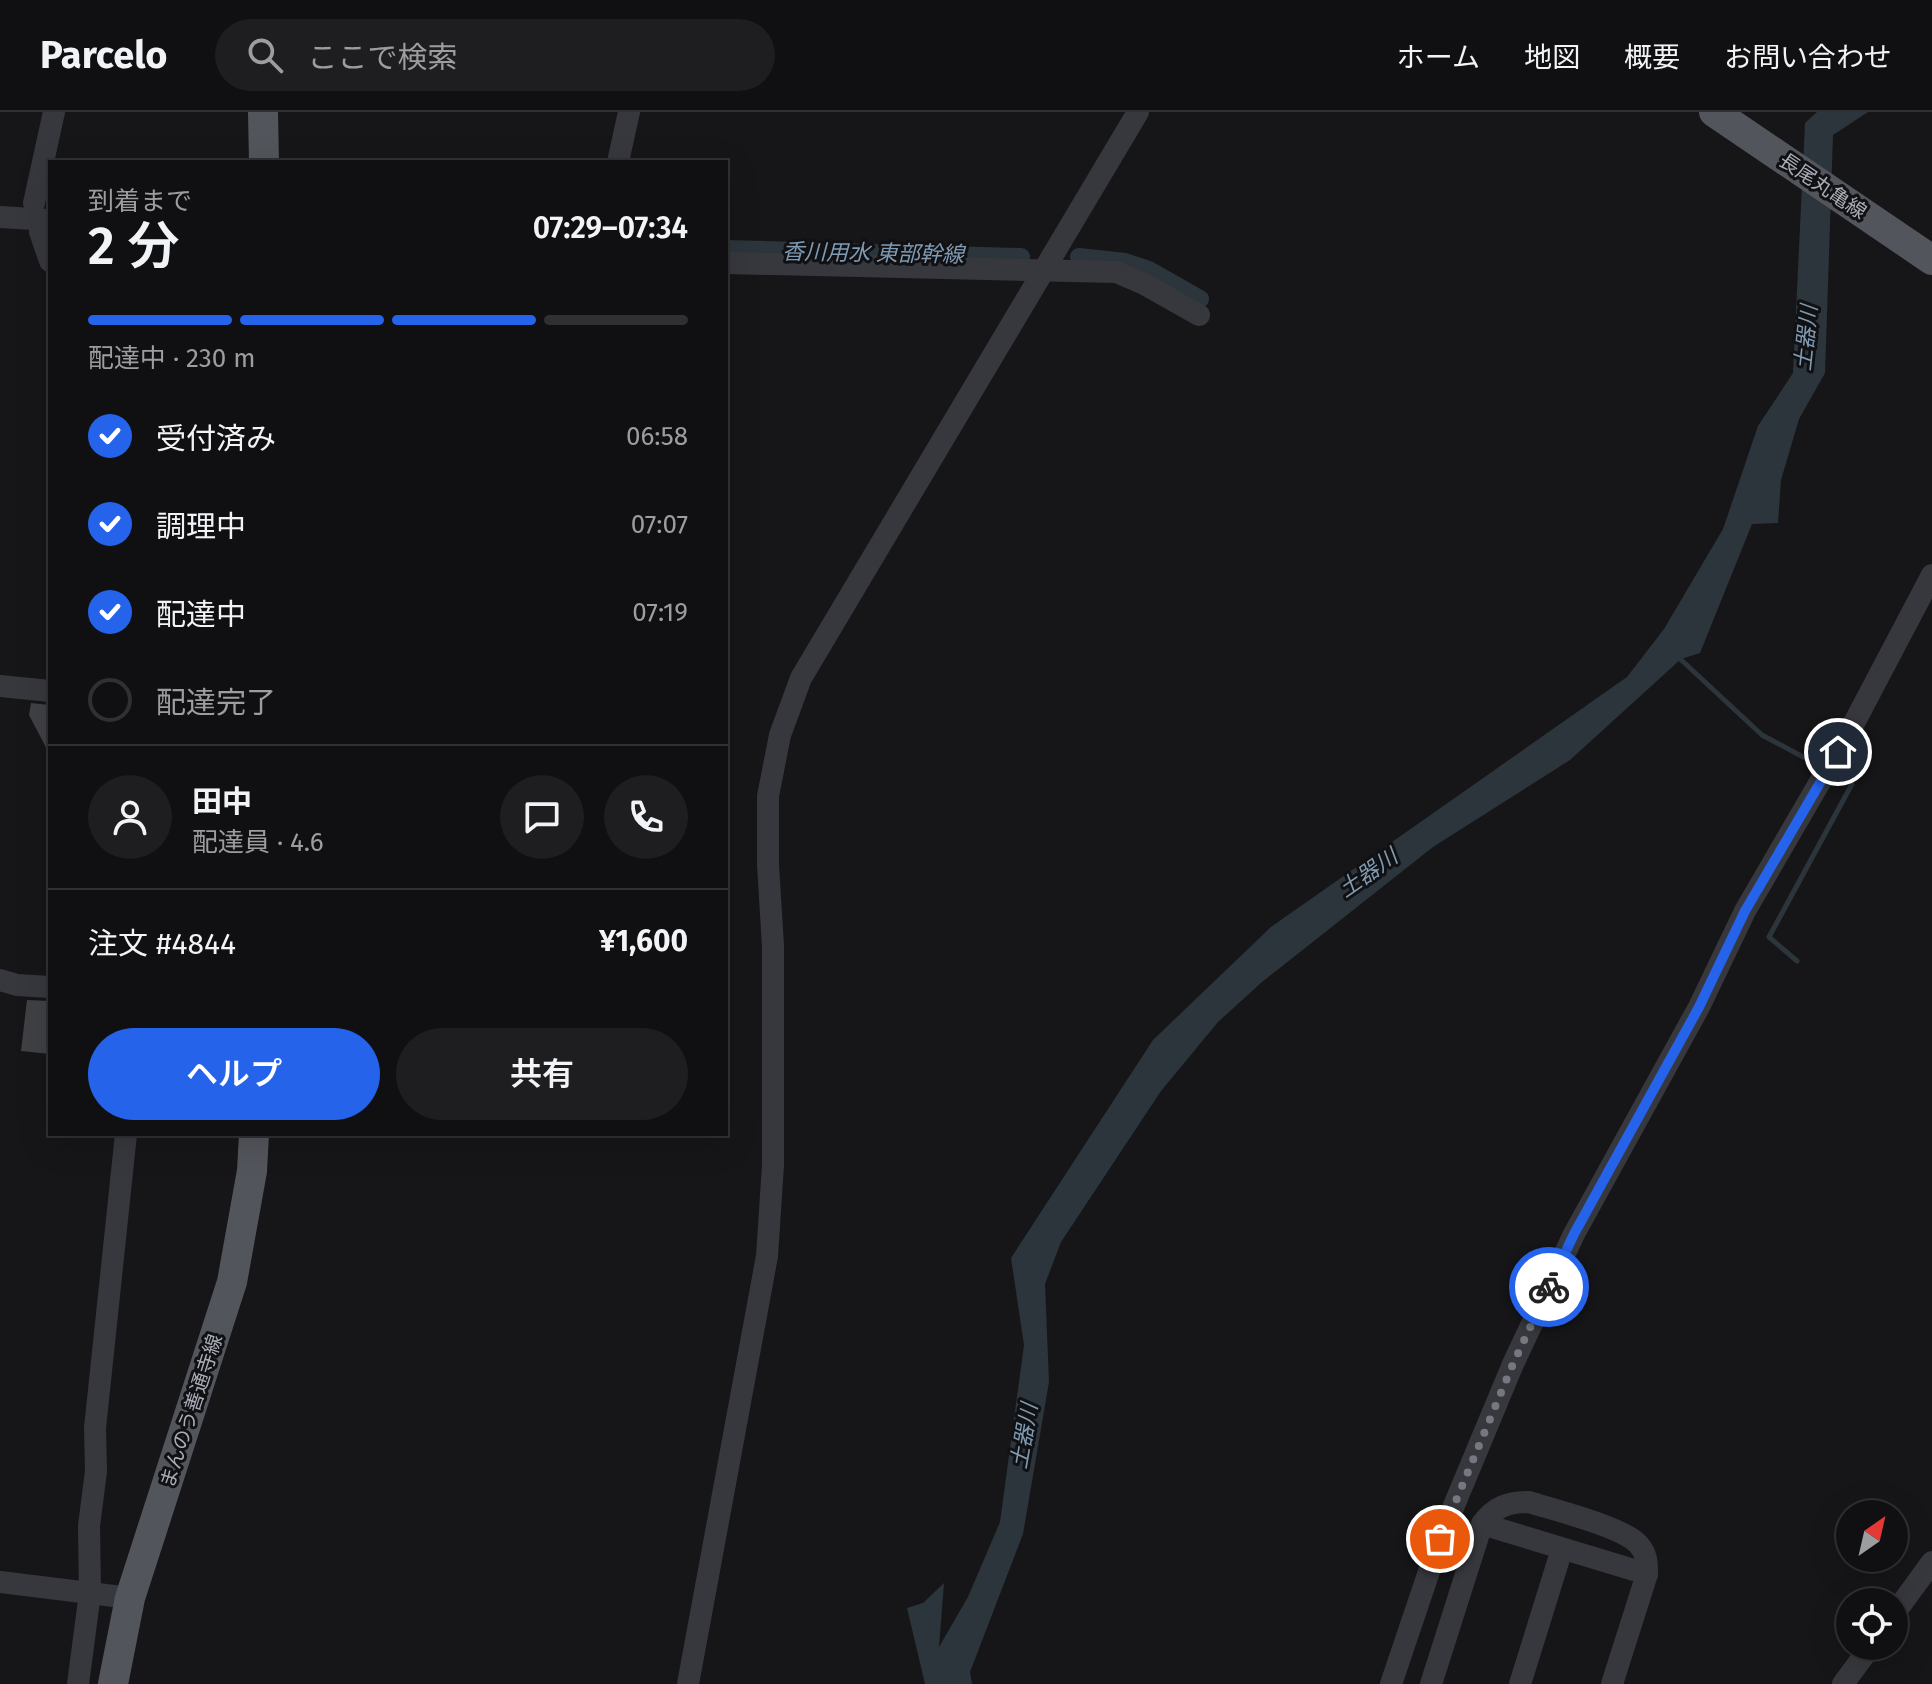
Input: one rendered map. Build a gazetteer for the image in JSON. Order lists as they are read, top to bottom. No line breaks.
{"streets":{"main road":["長尾丸亀線","まんのう善通寺線"]},"water":["香川用水 東部幹線","土器川"],"north":"top right","page":{"header":"Parcelo","search":"ここで検索","nav":["ホーム","地図","概要","お問い合わせ"],"heading":["2 分","到着まで","07:29–07:34"],"panel":["田中","配達員 · 4.6","注文 #4844","¥1,600"],"bar":"配達中 · 230 m","list":[["受付済み","06:58"],["調理中","07:07"],["配達中","07:19"],"配達完了"],"buttons":["ヘルプ","共有"]}}
